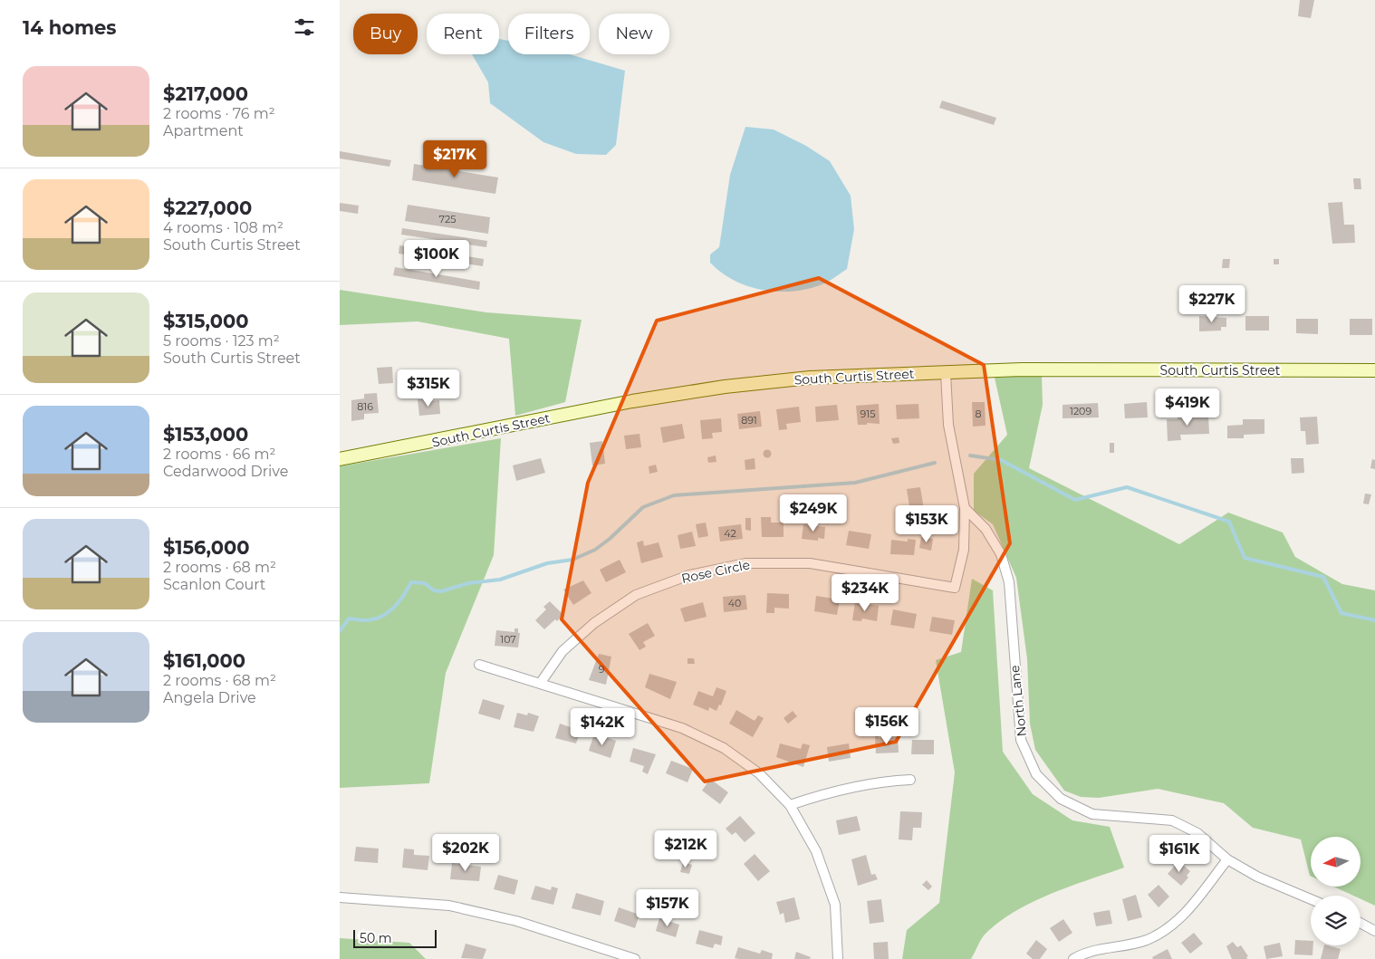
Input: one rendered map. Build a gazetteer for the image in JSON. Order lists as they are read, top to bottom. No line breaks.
{"streets":{"street":["South Curtis Street","Rose Circle","North Lane"]},"crossings":[["Rose Circle","North Lane"]],"house_numbers":["725","816","1209","915","8","891","42","40","107","9"],"scale_bar":"50 m","north":"left","page":{"heading":"14 homes","chip":["Buy","Rent","Filters","New"],"list":[{"name":"$217,000","note":"2 rooms · 76 m² · Apartment"},{"name":"$227,000","note":"4 rooms · 108 m² · South Curtis Street"},{"name":"$315,000","note":"5 rooms · 123 m² · South Curtis Street"},{"name":"$153,000","note":"2 rooms · 66 m² · Cedarwood Drive"},{"name":"$156,000","note":"2 rooms · 68 m² · Scanlon Court"},{"name":"$161,000","note":"2 rooms · 68 m² · Angela Drive"}],"price":["$217K","$100K","$227K","$315K","$419K","$249K","$153K","$234K","$156K","$142K","$212K","$202K","$161K","$157K"],"scale":"50 m"}}
